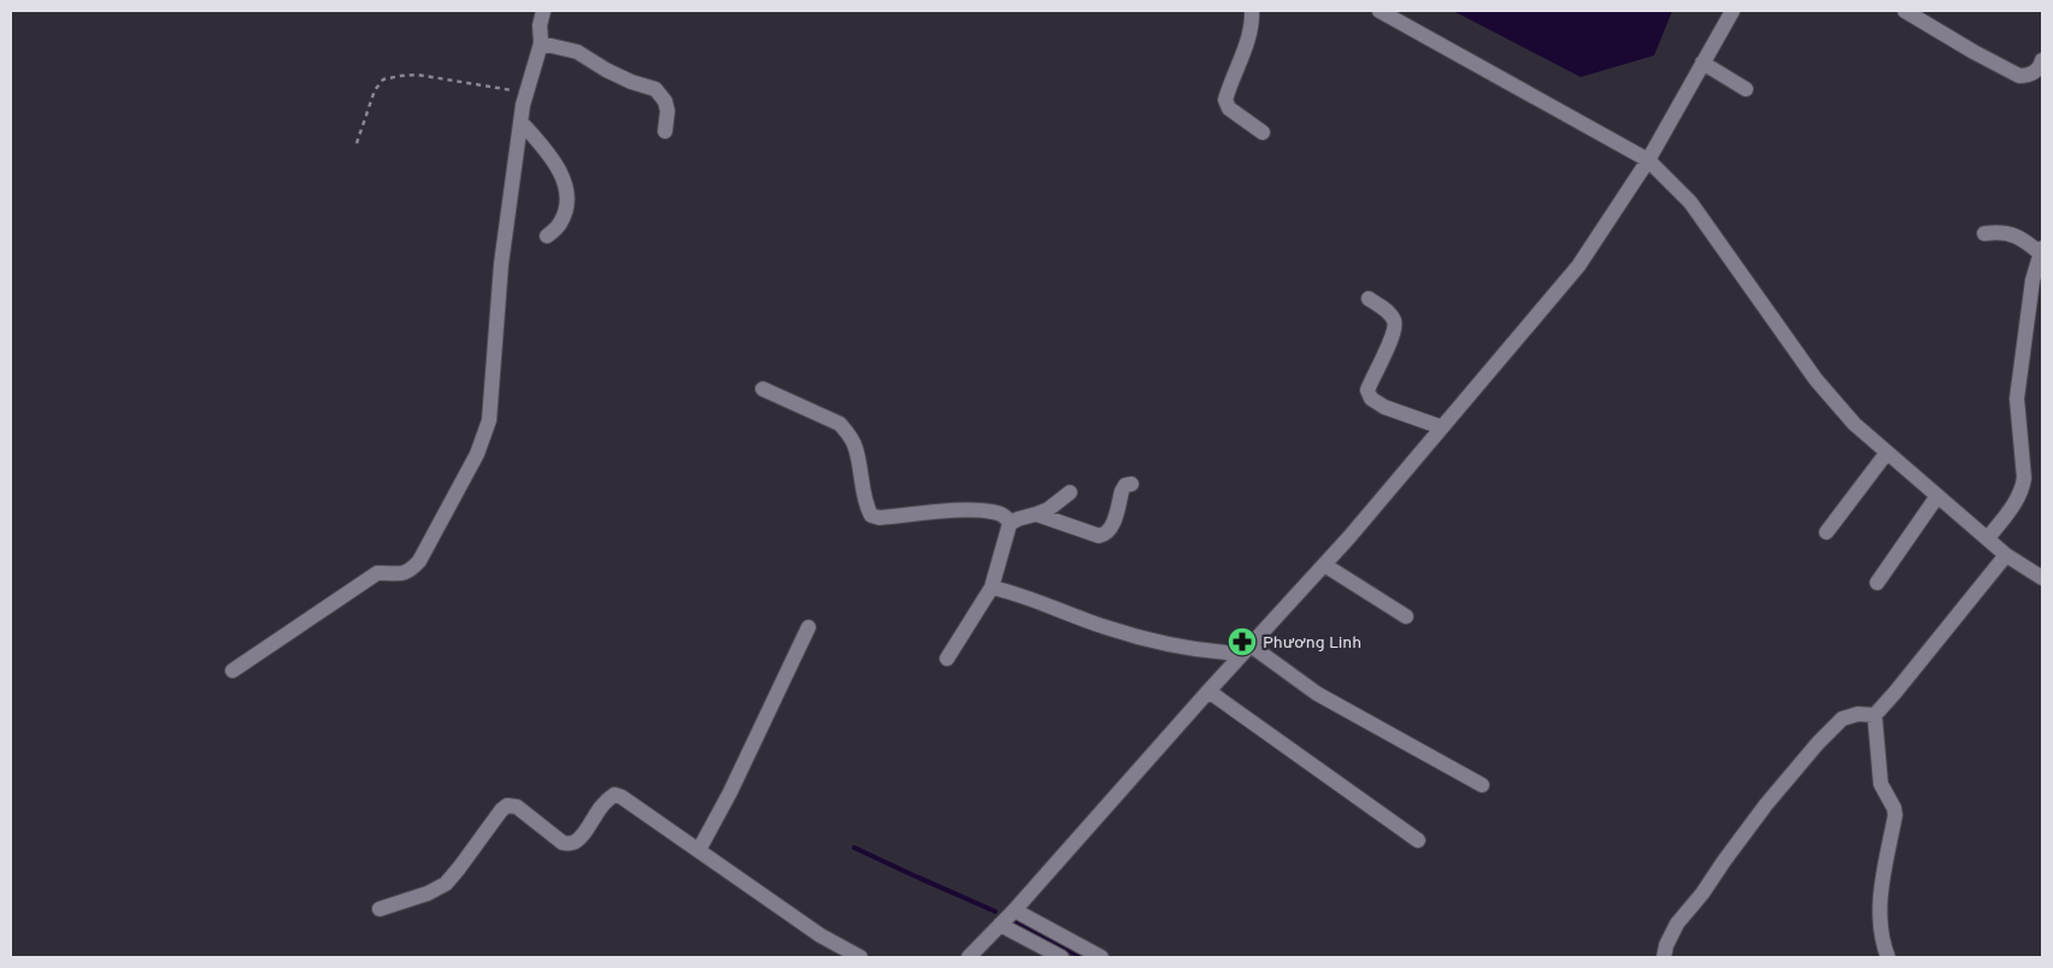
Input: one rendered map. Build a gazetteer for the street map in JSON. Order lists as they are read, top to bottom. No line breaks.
{"places":{"pharmacy":["Phương Linh"]}}
